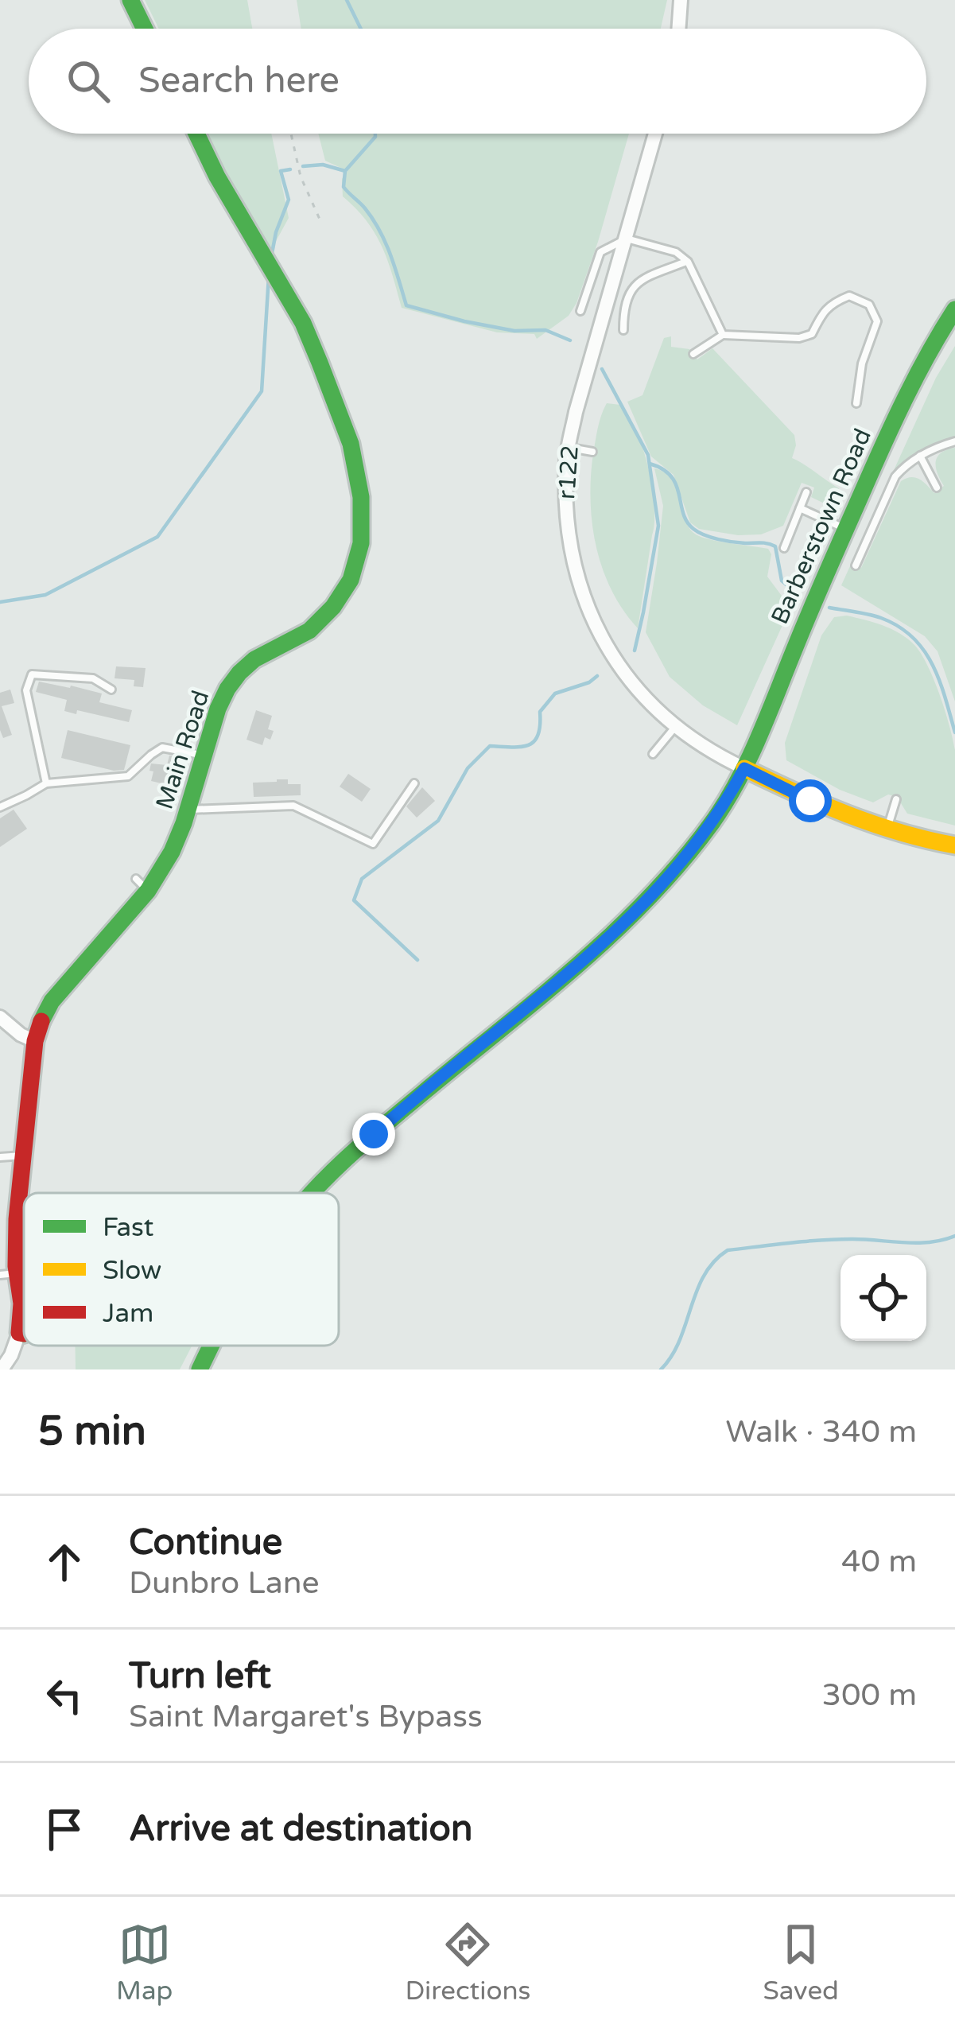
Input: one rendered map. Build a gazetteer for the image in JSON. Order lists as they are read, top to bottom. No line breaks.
{"streets":{"main road":["Barberstown Road","Main Road"],"street":["r122"]},"crossings":[["r122","Barberstown Road"]],"legend":["Fast","Slow","Jam"],"page":{"search":"Search here","heading":["5 min","Walk · 340 m"],"list":[["Continue","Dunbro Lane","40 m"],["Turn left","Saint Margaret's Bypass","300 m"],"Arrive at destination"],"nav":["Map","Directions","Saved"]}}
